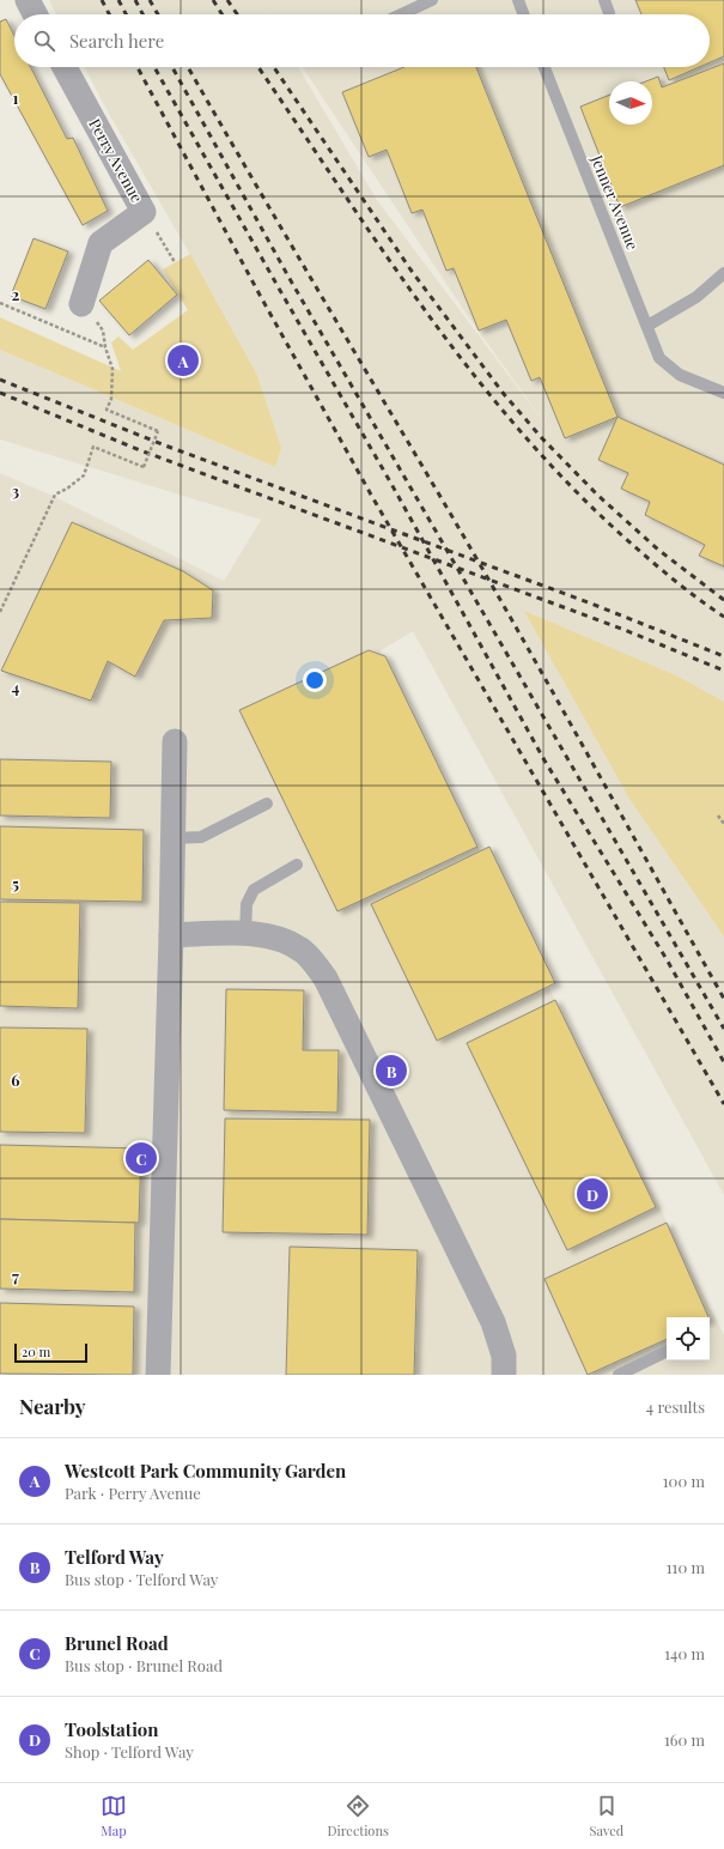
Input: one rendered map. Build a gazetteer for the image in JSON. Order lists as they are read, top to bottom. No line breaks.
{"streets":{"street":["Perry Avenue"],"lane":["Jenner Avenue"]},"scale_bar":"20 m","north":"right","page":{"search":"Search here","pins":["A","B","C","D"],"scale":"20 m","heading":["Nearby","4 results"],"list":[{"mark":"A","name":"Westcott Park Community Garden","note":"Park · Perry Avenue","value":"100 m"},{"mark":"B","name":"Telford Way","note":"Bus stop · Telford Way","value":"110 m"},{"mark":"C","name":"Brunel Road","note":"Bus stop · Brunel Road","value":"140 m"},{"mark":"D","name":"Toolstation","note":"Shop · Telford Way","value":"160 m"}],"nav":["Map","Directions","Saved"]},"grid":{"rows":["1","2","3","4","5","6","7"]}}
